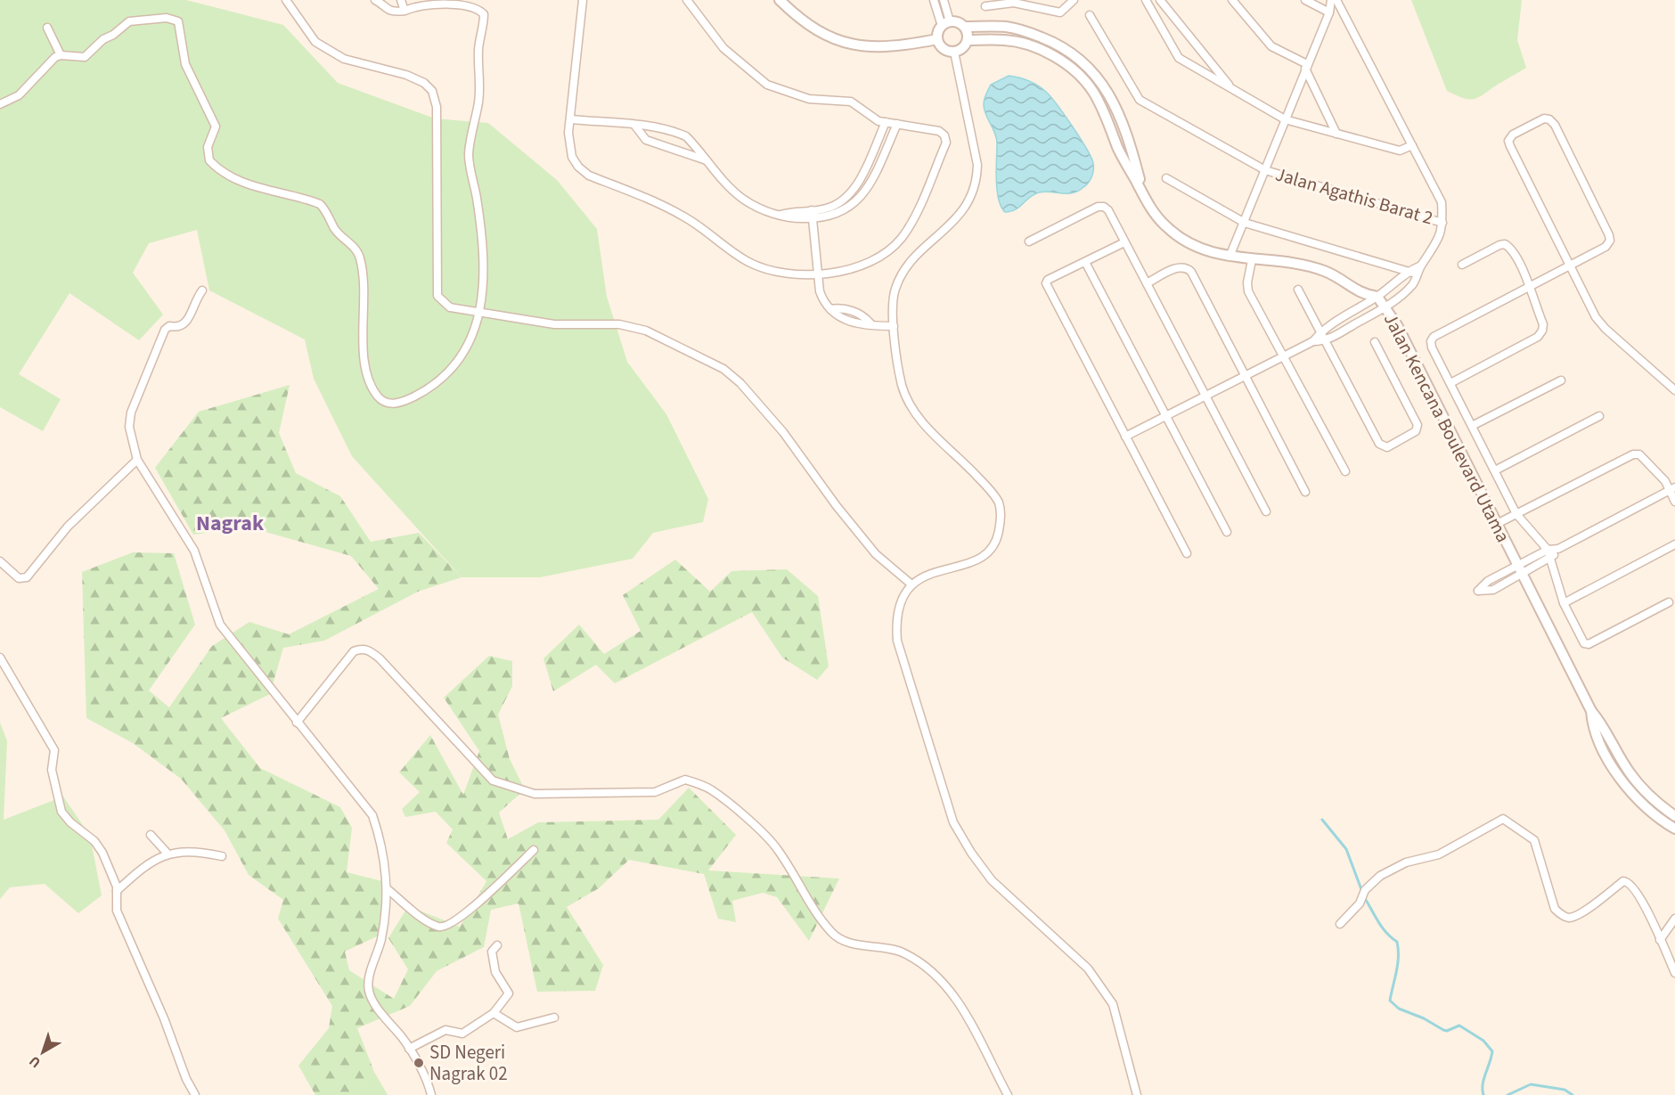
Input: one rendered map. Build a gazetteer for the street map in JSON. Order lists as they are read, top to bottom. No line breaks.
{"streets":{"street":["Jalan Agathis Barat 2","Jalan Kencana Boulevard Utama"]},"districts":["Nagrak"],"places":["SD Negeri Nagrak 02"],"north":"bottom left"}
